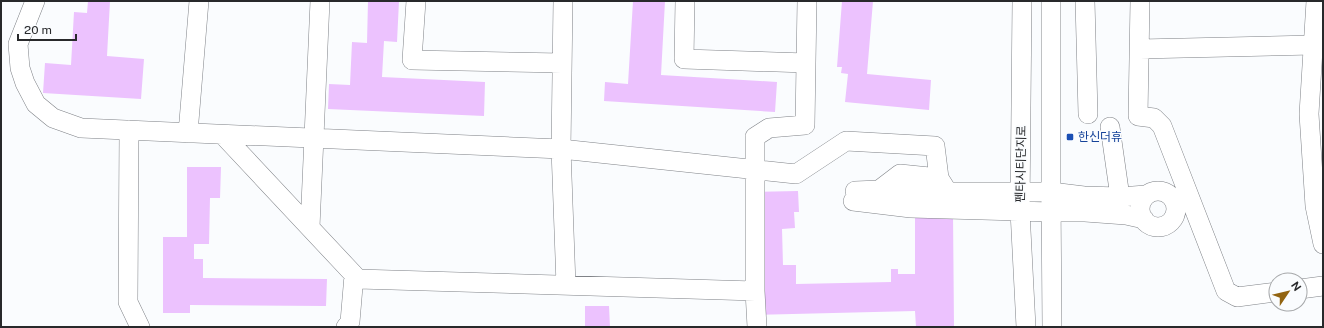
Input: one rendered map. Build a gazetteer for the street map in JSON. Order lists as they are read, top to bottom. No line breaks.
{"streets":{"street":["펜타시티단지로"]},"places":{"transit":["한신더휴"]},"scale_bar":"20 m","north":"top right"}
